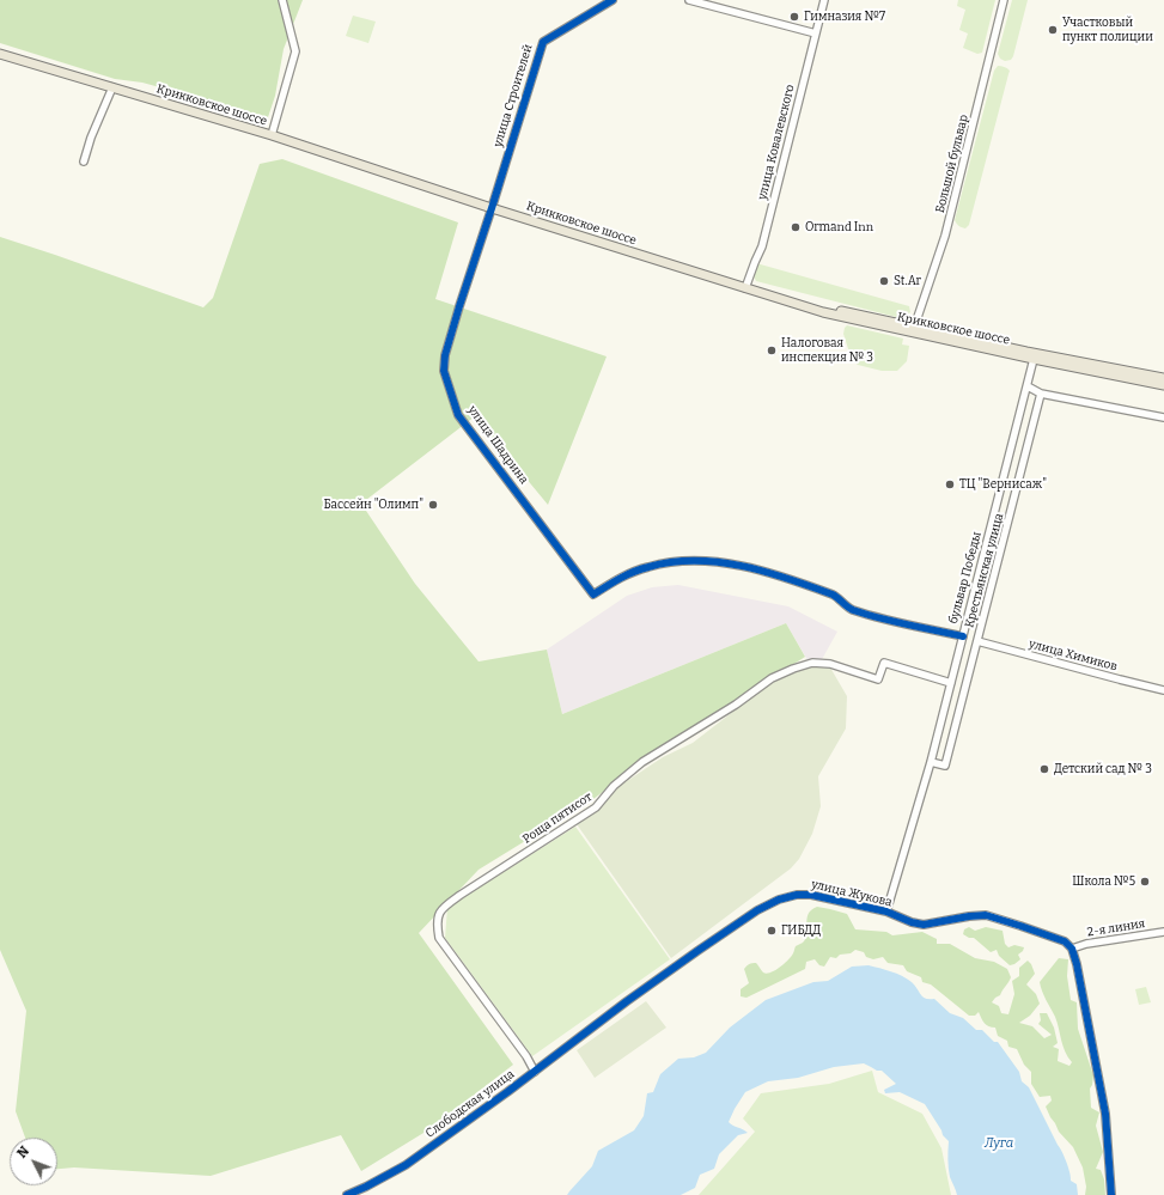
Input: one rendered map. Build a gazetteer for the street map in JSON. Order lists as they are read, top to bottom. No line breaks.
{"streets":{"main road":["Крикковское шоссе"],"street":["улица Строителей","улица Ковалевского","Большой бульвар","улица Шадрина","Крестьянская улица","бульвар Победы","улица Химиков","Роща пятисот","улица Жукова","2-я линия","Слободская улица"]},"crossings":[["улица Строителей","Крикковское шоссе"],["улица Строителей","улица Шадрина"],["Крикковское шоссе","улица Ковалевского"],["Крикковское шоссе","Большой бульвар"],["Крикковское шоссе","улица Шадрина"],["Крикковское шоссе","бульвар Победы"],["улица Шадрина","бульвар Победы"],["Крестьянская улица","бульвар Победы"],["Крестьянская улица","улица Химиков"],["бульвар Победы","Роща пятисот"],["бульвар Победы","улица Жукова"],["Роща пятисот","Слободская улица"],["улица Жукова","2-я линия"],["улица Жукова","Слободская улица"]],"water":["Луга"],"places":["Гимназия №7","Участковый пункт полиции","Ormand Inn","St.Ar","Налоговая инспекция № 3","ТЦ \"Вернисаж\"","Бассейн \"Олимп\"","Детский сад № 3","Школа №5","ГИБДД"],"north":"top left"}
